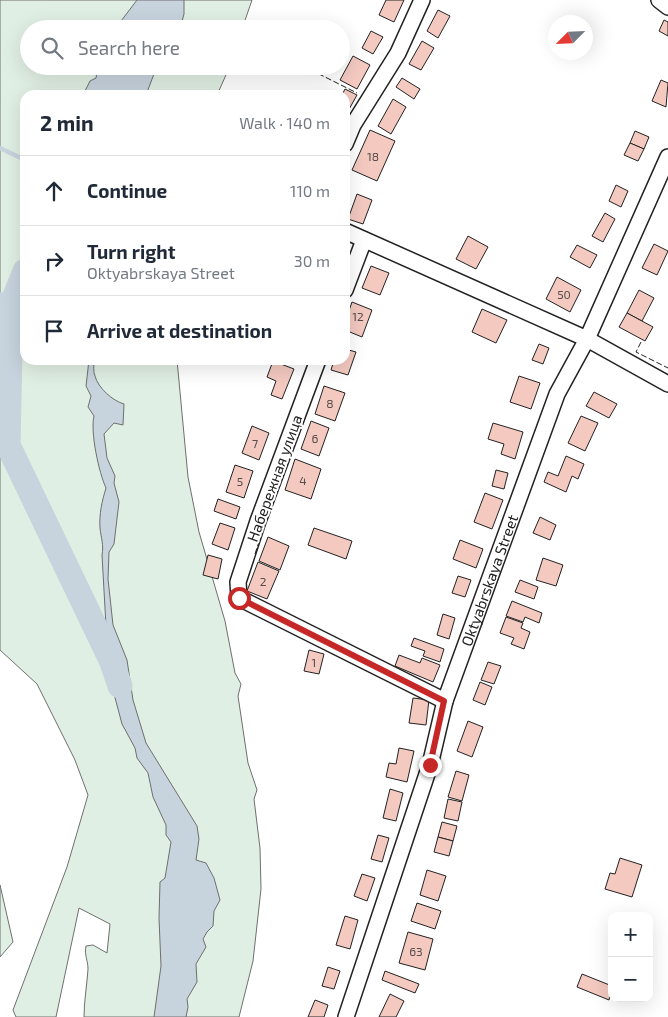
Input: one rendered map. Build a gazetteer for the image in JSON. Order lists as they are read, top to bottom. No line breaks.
{"streets":{"street":["Набережная улица","Oktyabrskaya Street"]},"crossings":[["Набережная улица","Oktyabrskaya Street"]],"house_numbers":["18","50","12","8","6","7","4","5","2","1","63"],"north":"bottom left","page":{"search":"Search here","heading":["2 min","Walk · 140 m"],"list":[["Continue","110 m"],["Turn right","Oktyabrskaya Street","30 m"],"Arrive at destination"],"map_buttons":["+","−"]}}
